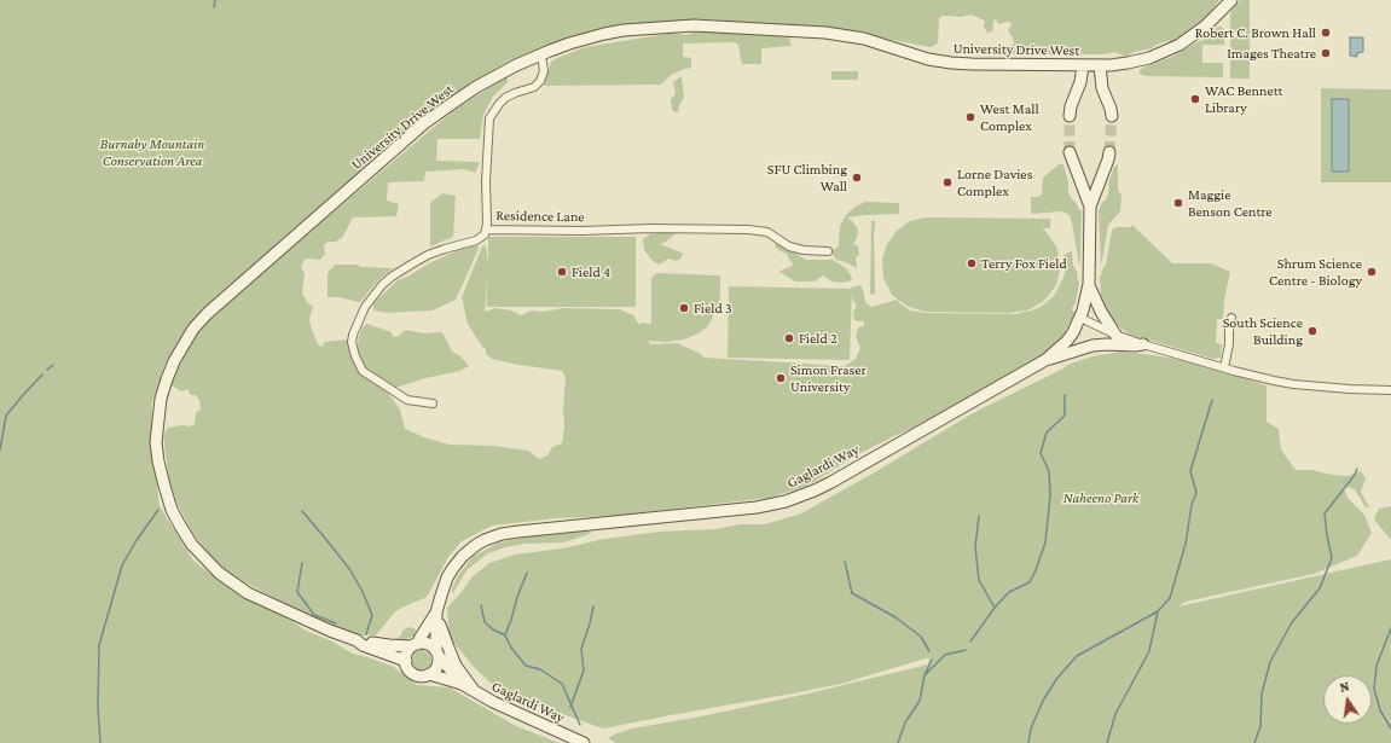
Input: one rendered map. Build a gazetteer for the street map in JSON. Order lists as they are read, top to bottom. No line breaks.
{"streets":{"street":["University Drive West","Residence Lane","Gaglardi Way"]},"crossings":[["University Drive West","Gaglardi Way"]],"parks":["Burnaby Mountain Conservation Area","Naheeno Park"],"places":["Robert C. Brown Hall","Images Theatre","WAC Bennett Library","West Mall Complex","SFU Climbing Wall","Lorne Davies Complex","Maggie Benson Centre","Terry Fox Field","Field 4","Shrum Science Centre - Biology","Field 3","South Science Building","Field 2","Simon Fraser University"],"north":"top"}
